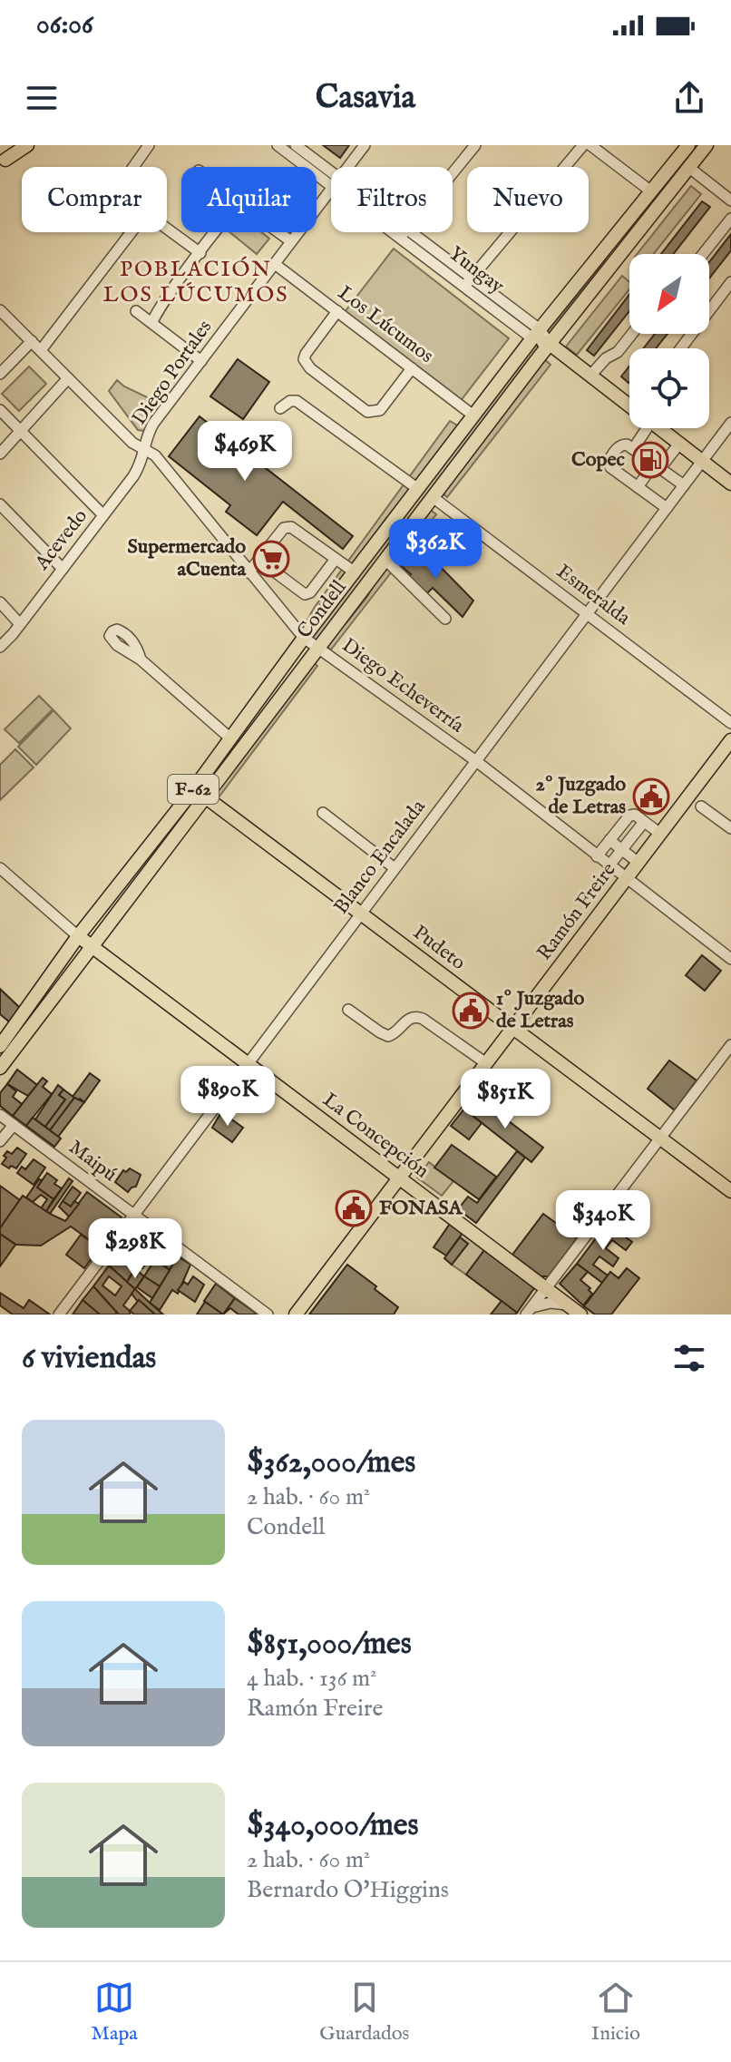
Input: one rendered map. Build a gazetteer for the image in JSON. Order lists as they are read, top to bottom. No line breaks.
{"streets":{"main road":["Yungay","Condell","F-62","Ramón Freire","Pudeto","La Concepción"],"street":["Los Lúcumos","Diego Portales","Acevedo","Esmeralda","Diego Echeverría","Blanco Encalada","Maipú"]},"crossings":[["Yungay","Condell"],["Yungay","Blanco Encalada"],["Los Lúcumos","Diego Portales"],["Los Lúcumos","Condell"],["Diego Portales","Acevedo"],["Diego Portales","Diego Echeverría"],["Acevedo","Diego Echeverría"],["Esmeralda","Condell"],["Esmeralda","Blanco Encalada"],["Condell","Diego Echeverría"],["Condell","Pudeto"],["Condell","La Concepción"],["Diego Echeverría","Blanco Encalada"],["Diego Echeverría","Ramón Freire"],["Blanco Encalada","Pudeto"],["Blanco Encalada","La Concepción"],["Blanco Encalada","Maipú"],["Ramón Freire","Pudeto"],["Ramón Freire","La Concepción"]],"districts":["POBLACIÓN LOS LÚCUMOS"],"places":{"fuel station":["Copec"],"supermarket":["Supermercado aCuenta"],"public building":["2º Juzgado de Letras","1º Juzgado de Letras","FONASA"]},"north":"bottom left","page":{"status":"06:06","header":"Casavia","chip":["Comprar","Alquilar","Filtros","Nuevo"],"price":["$469K","$362K","$890K","$851K","$340K","$298K"],"heading":"6 viviendas","list":[{"name":"$362,000/mes","note":"2 hab. · 60 m² · Condell"},{"name":"$851,000/mes","note":"4 hab. · 136 m² · Ramón Freire"},{"name":"$340,000/mes","note":"2 hab. · 60 m² · Bernardo O'Higgins"}],"tabs":["Mapa","Guardados","Inicio"]}}
